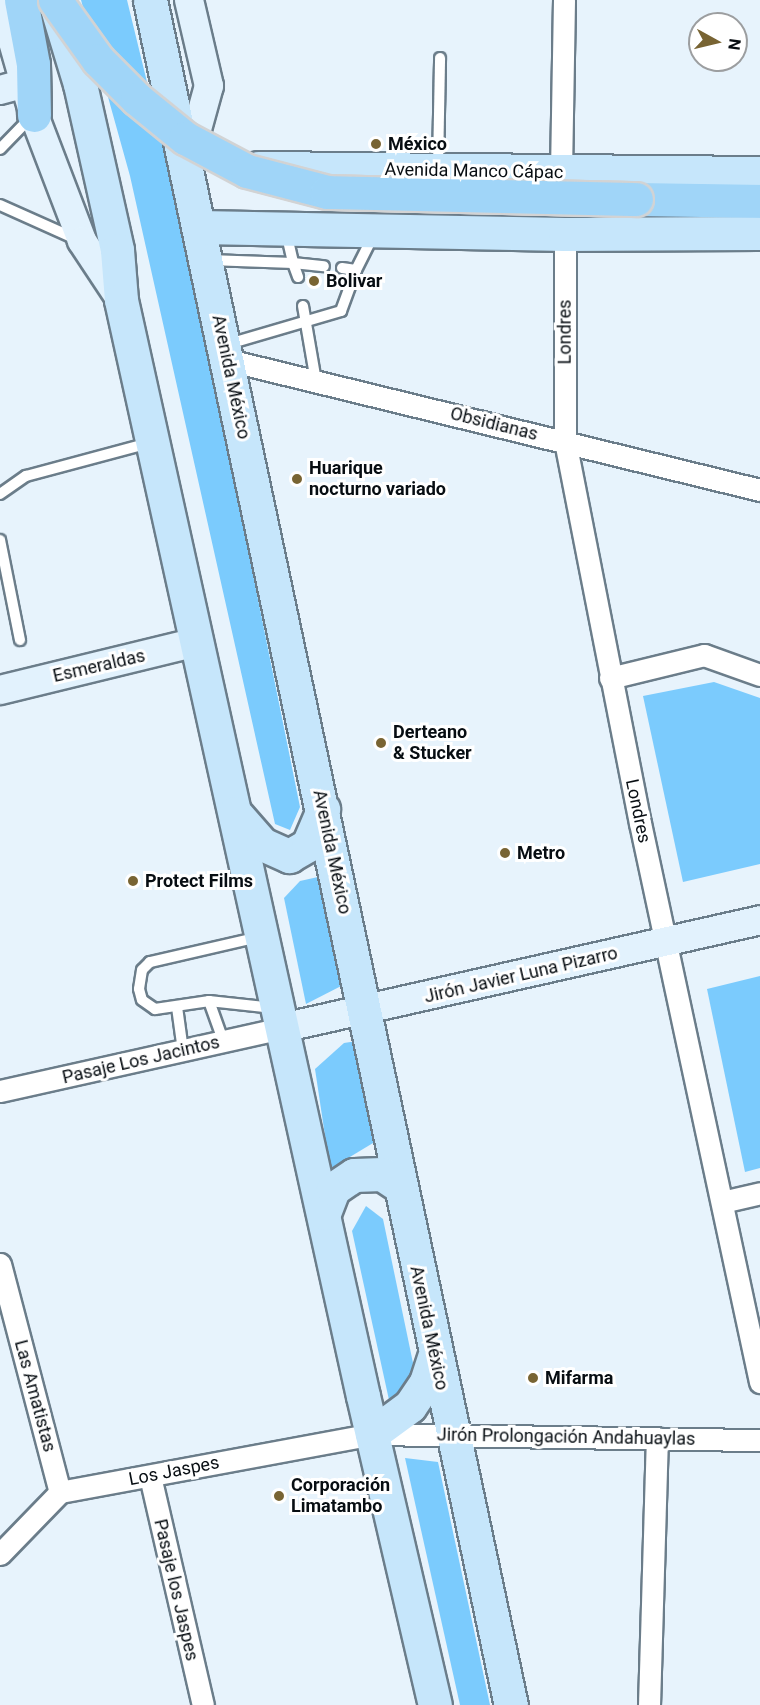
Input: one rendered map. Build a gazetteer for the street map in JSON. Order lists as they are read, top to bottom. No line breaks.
{"streets":{"main road":["Avenida Manco Cápac","Avenida México"],"street":["Londres","Obsidianas","Esmeraldas","Jirón Javier Luna Pizarro","Pasaje Los Jacintos","Las Amatistas","Jirón Prolongación Andahuaylas","Los Jaspes","Pasaje los Jaspes"]},"crossings":[["Avenida Manco Cápac","Avenida México"],["Londres","Obsidianas"],["Londres","Jirón Javier Luna Pizarro"],["Avenida México","Obsidianas"],["Avenida México","Jirón Javier Luna Pizarro"],["Avenida México","Jirón Prolongación Andahuaylas"],["Jirón Javier Luna Pizarro","Pasaje Los Jacintos"],["Las Amatistas","Los Jaspes"],["Jirón Prolongación Andahuaylas","Los Jaspes"],["Los Jaspes","Pasaje los Jaspes"]],"places":["México","Bolivar","Huarique nocturno variado","Derteano & Stucker","Metro","Protect Films","Mifarma","Corporación Limatambo"],"north":"right"}
